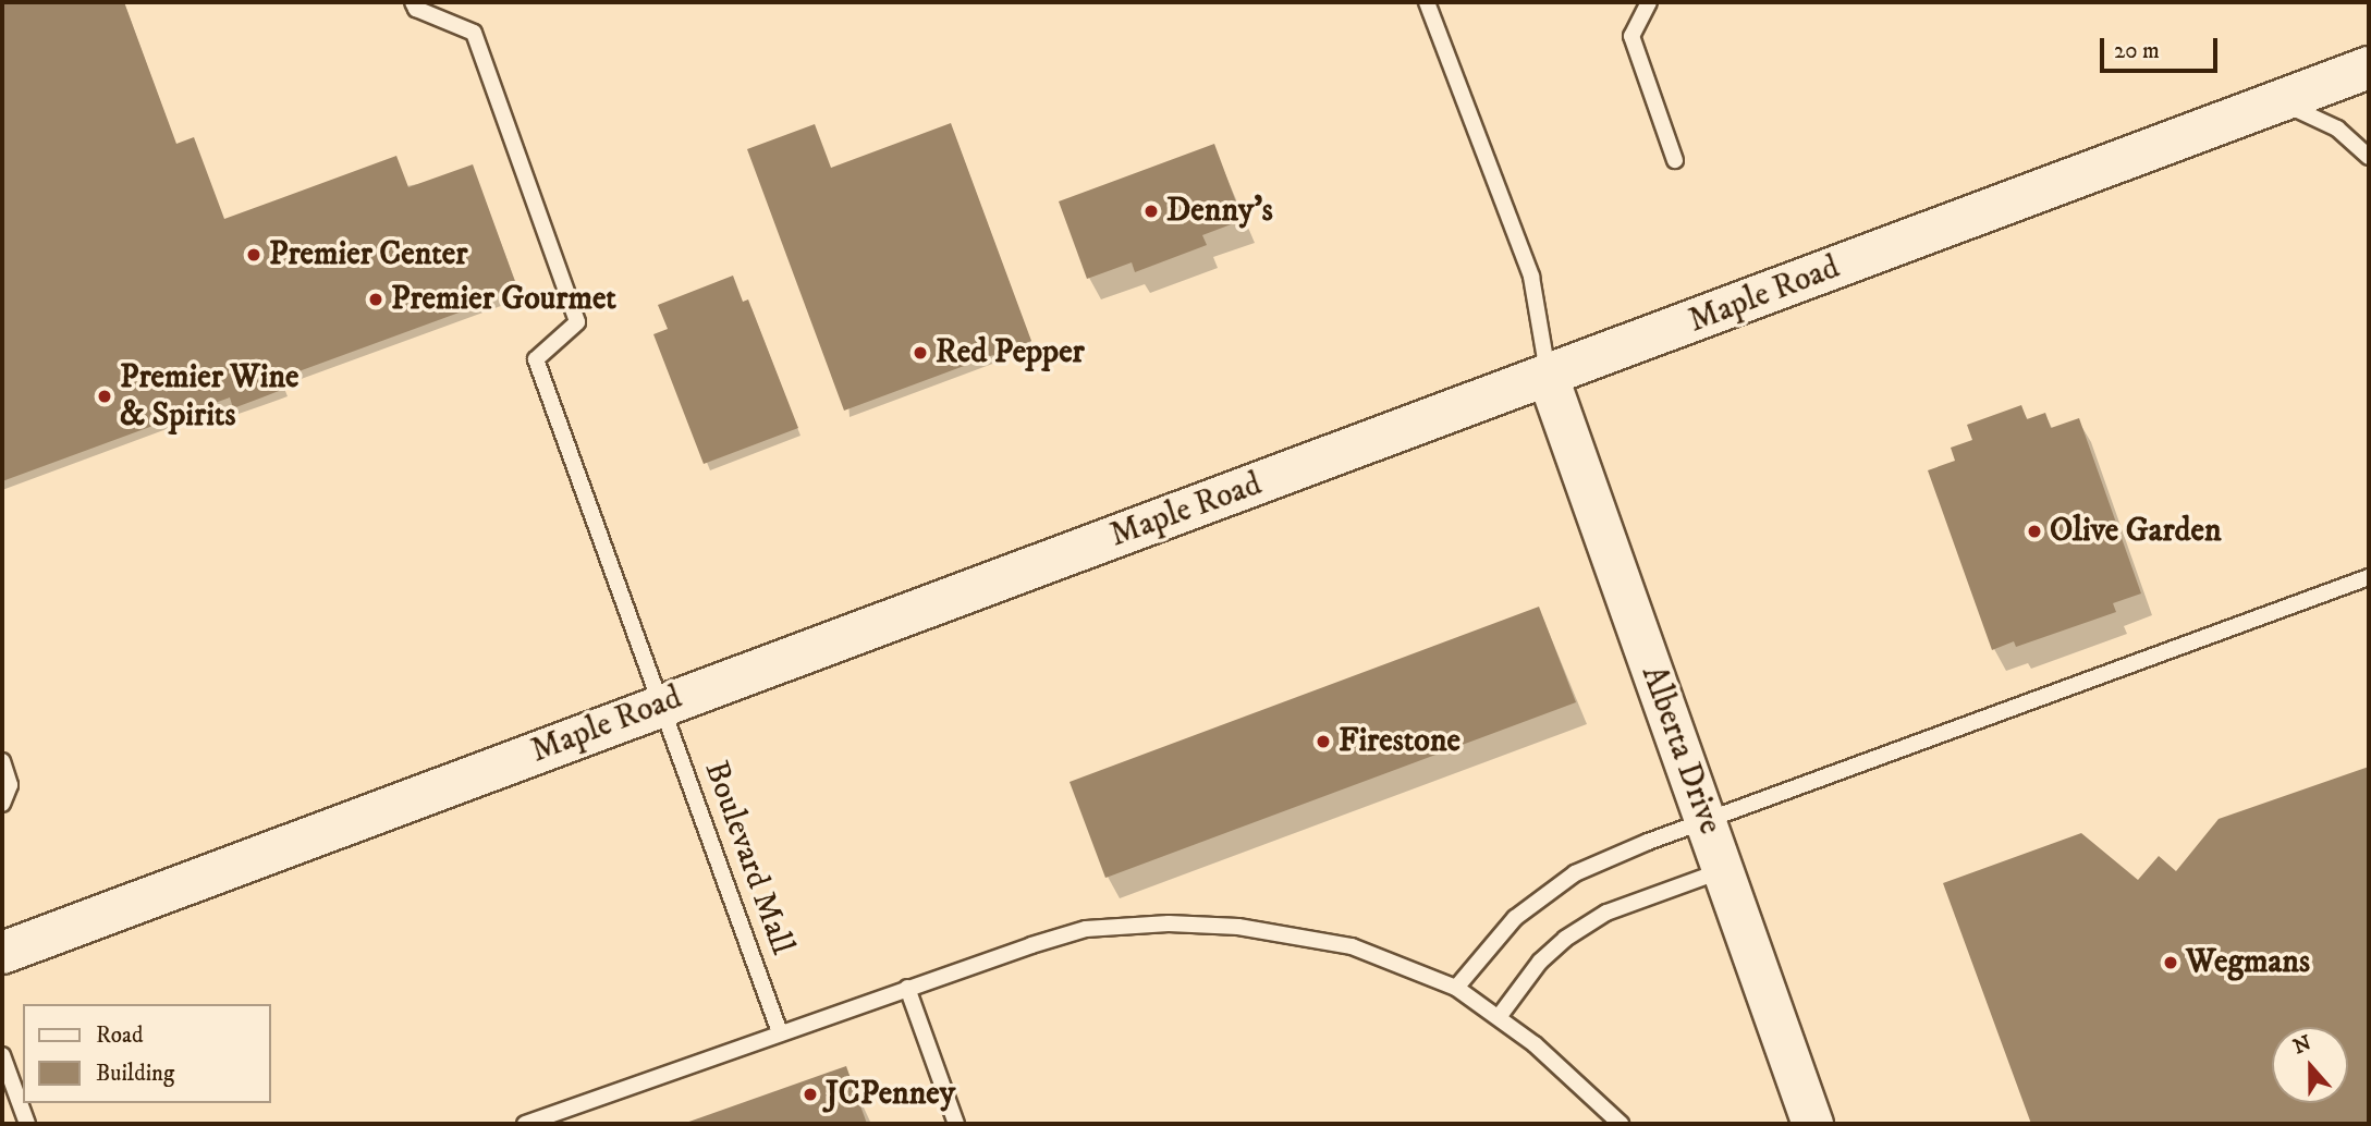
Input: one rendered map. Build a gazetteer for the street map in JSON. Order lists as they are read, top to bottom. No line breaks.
{"streets":{"main road":["Maple Road"],"street":["Alberta Drive"],"lane":["Boulevard Mall"]},"crossings":[["Maple Road","Alberta Drive"],["Maple Road","Boulevard Mall"]],"places":["Denny's","Premier Center","Premier Gourmet","Red Pepper","Premier Wine & Spirits","Olive Garden","Firestone","Wegmans","JCPenney"],"legend":["Road","Building"],"scale_bar":"20 m","north":"top"}
